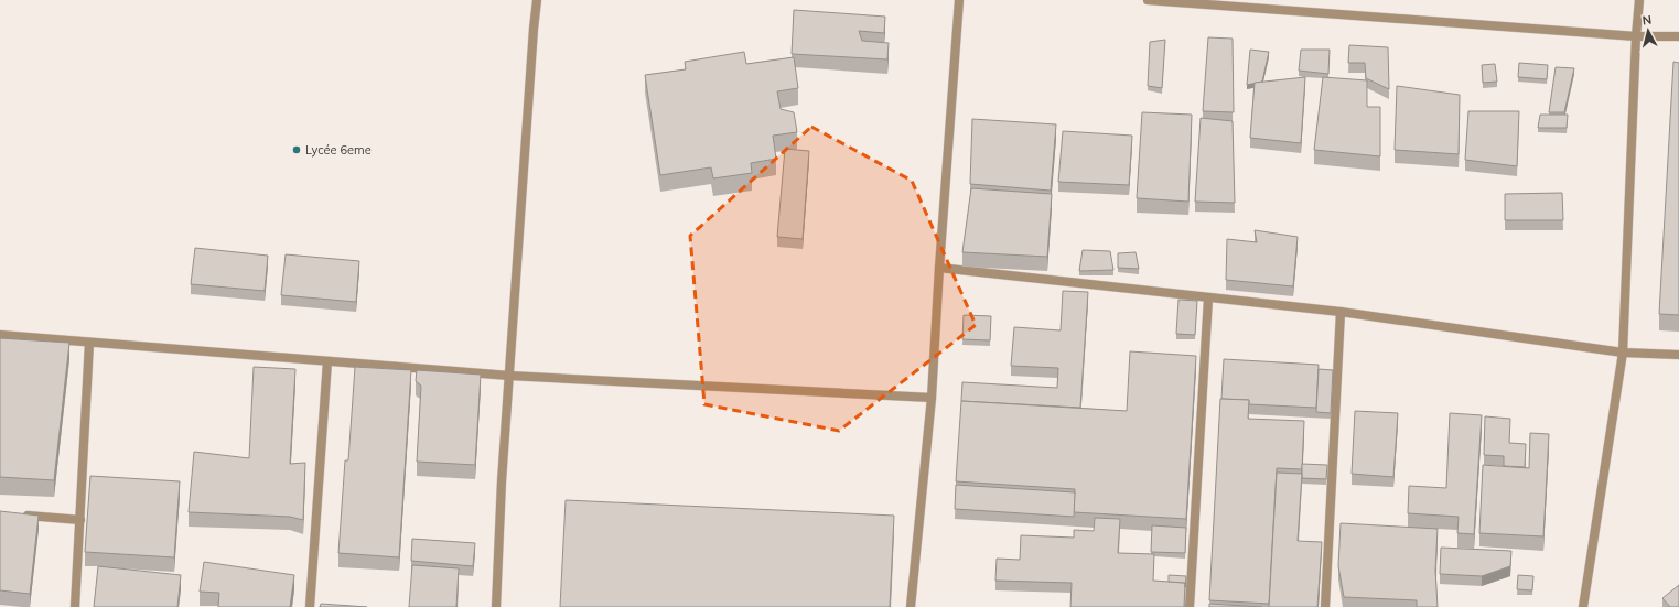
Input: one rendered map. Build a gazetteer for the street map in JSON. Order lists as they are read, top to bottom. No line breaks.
{"places":["Lycée 6eme"],"north":"top"}
